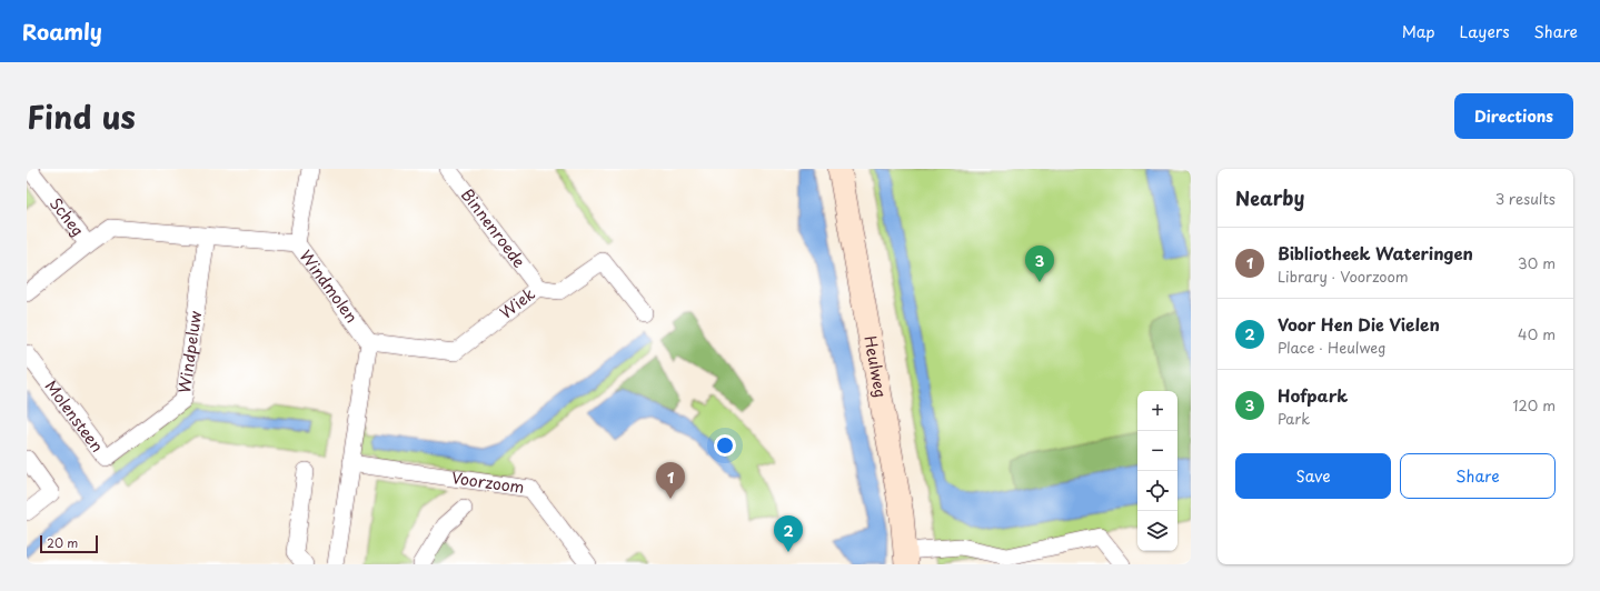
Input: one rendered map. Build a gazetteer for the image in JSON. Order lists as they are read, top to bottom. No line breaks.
{"streets":{"main road":["Heulweg"],"street":["Scheg","Binnenroede","Windmolen","Wiek","Windpeluw","Molensteen","Voorzoom"]},"crossings":[["Scheg","Windmolen"],["Binnenroede","Wiek"],["Windmolen","Wiek"],["Windmolen","Windpeluw"],["Windpeluw","Molensteen"]],"scale_bar":"20 m","page":{"header":"Roamly","nav":["Map","Layers","Share"],"title":"Find us","buttons":["Directions",["Save","Share"]],"heading":["Nearby","3 results"],"list":[{"mark":"1","name":"Bibliotheek Wateringen","note":"Library · Voorzoom","value":"30 m"},{"mark":"2","name":"Voor Hen Die Vielen","note":"Place · Heulweg","value":"40 m"},{"mark":"3","name":"Hofpark","note":"Park","value":"120 m"}],"pins":["3","1","2"],"map_buttons":["+","−"],"scale":"20 m"}}
